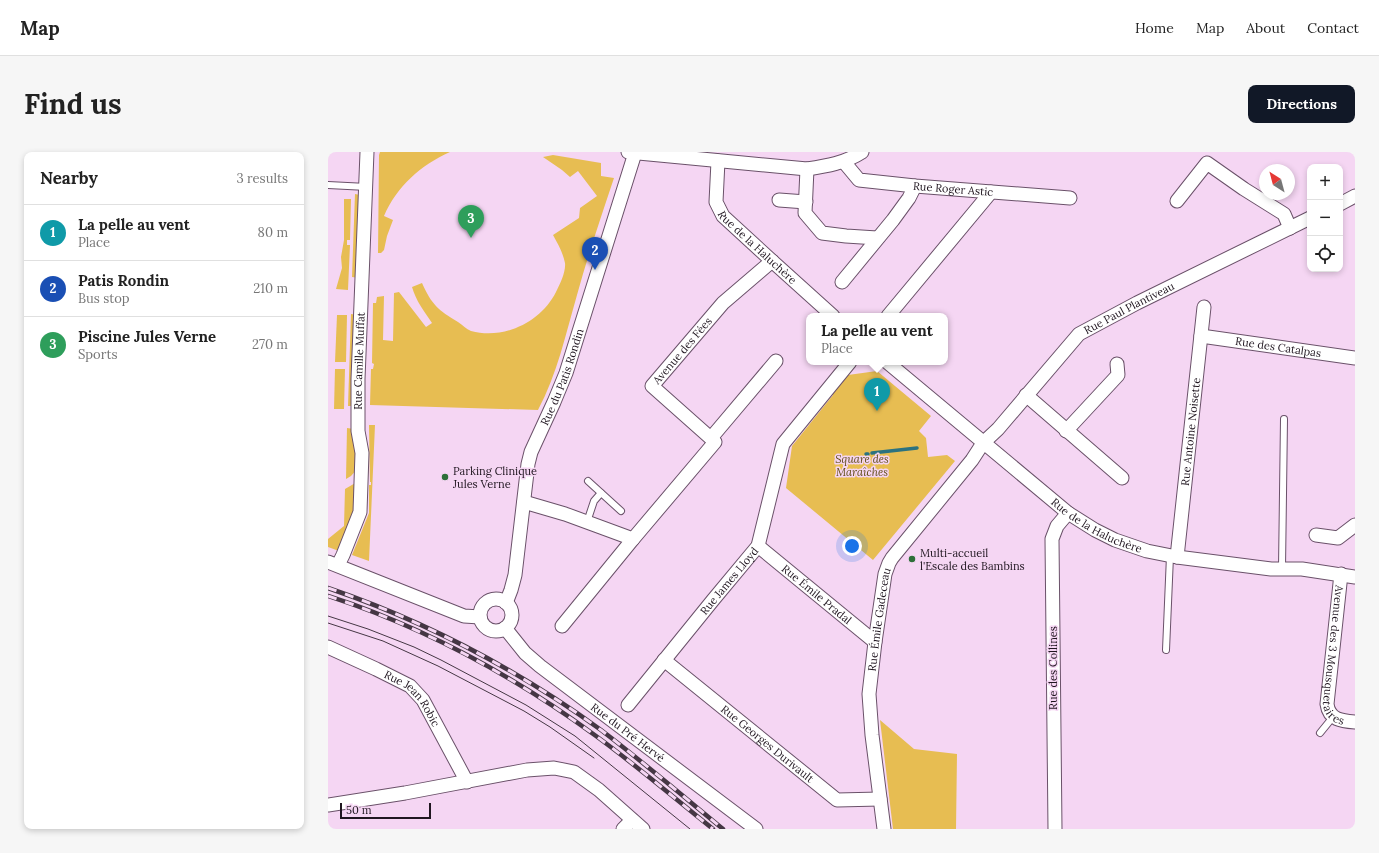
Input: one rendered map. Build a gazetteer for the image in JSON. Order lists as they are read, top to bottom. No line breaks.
{"streets":{"street":["Rue Roger Astic","Rue de la Haluchère","Rue Paul Plantiveau","Rue des Catalpas","Avenue des Fées","Rue Camille Muffat","Rue du Patis Rondin","Rue Antoine Noisette","Rue James Lloyd","Rue Émile Pradal","Rue Émile Gadeceau","Avenue des 3 Mousquetaires","Rue des Collines","Rue Jean Robic","Rue du Pré Hervé","Rue Georges Durivault"]},"crossings":[["Rue de la Haluchère","Rue Paul Plantiveau"],["Rue de la Haluchère","Avenue des Fées"],["Rue de la Haluchère","Rue Antoine Noisette"],["Rue de la Haluchère","Rue Émile Gadeceau"],["Rue de la Haluchère","Avenue des 3 Mousquetaires"],["Rue de la Haluchère","Rue des Collines"],["Rue Paul Plantiveau","Rue Émile Gadeceau"],["Rue des Catalpas","Rue Antoine Noisette"],["Rue du Patis Rondin","Rue du Pré Hervé"],["Rue James Lloyd","Rue Émile Pradal"],["Rue James Lloyd","Rue Georges Durivault"],["Rue Émile Pradal","Rue Émile Gadeceau"],["Rue Émile Gadeceau","Rue Georges Durivault"]],"parks":["Square des Maraîches"],"places":["Parking Clinique Jules Verne","Multi-accueil l'Escale des Bambins"],"scale_bar":"50 m","north":"top left","page":{"header":"Map","nav":["Home","Map","About","Contact"],"buttons":"Directions","title":"Find us","heading":["Nearby","3 results"],"map_buttons":["+","−"],"list":[{"mark":"1","name":"La pelle au vent","note":"Place","value":"80 m"},{"mark":"2","name":"Patis Rondin","note":"Bus stop","value":"210 m"},{"mark":"3","name":"Piscine Jules Verne","note":"Sports","value":"270 m"}],"pins":["3","2","1"],"popup":["La pelle au vent","Place"],"scale":"50 m"}}
